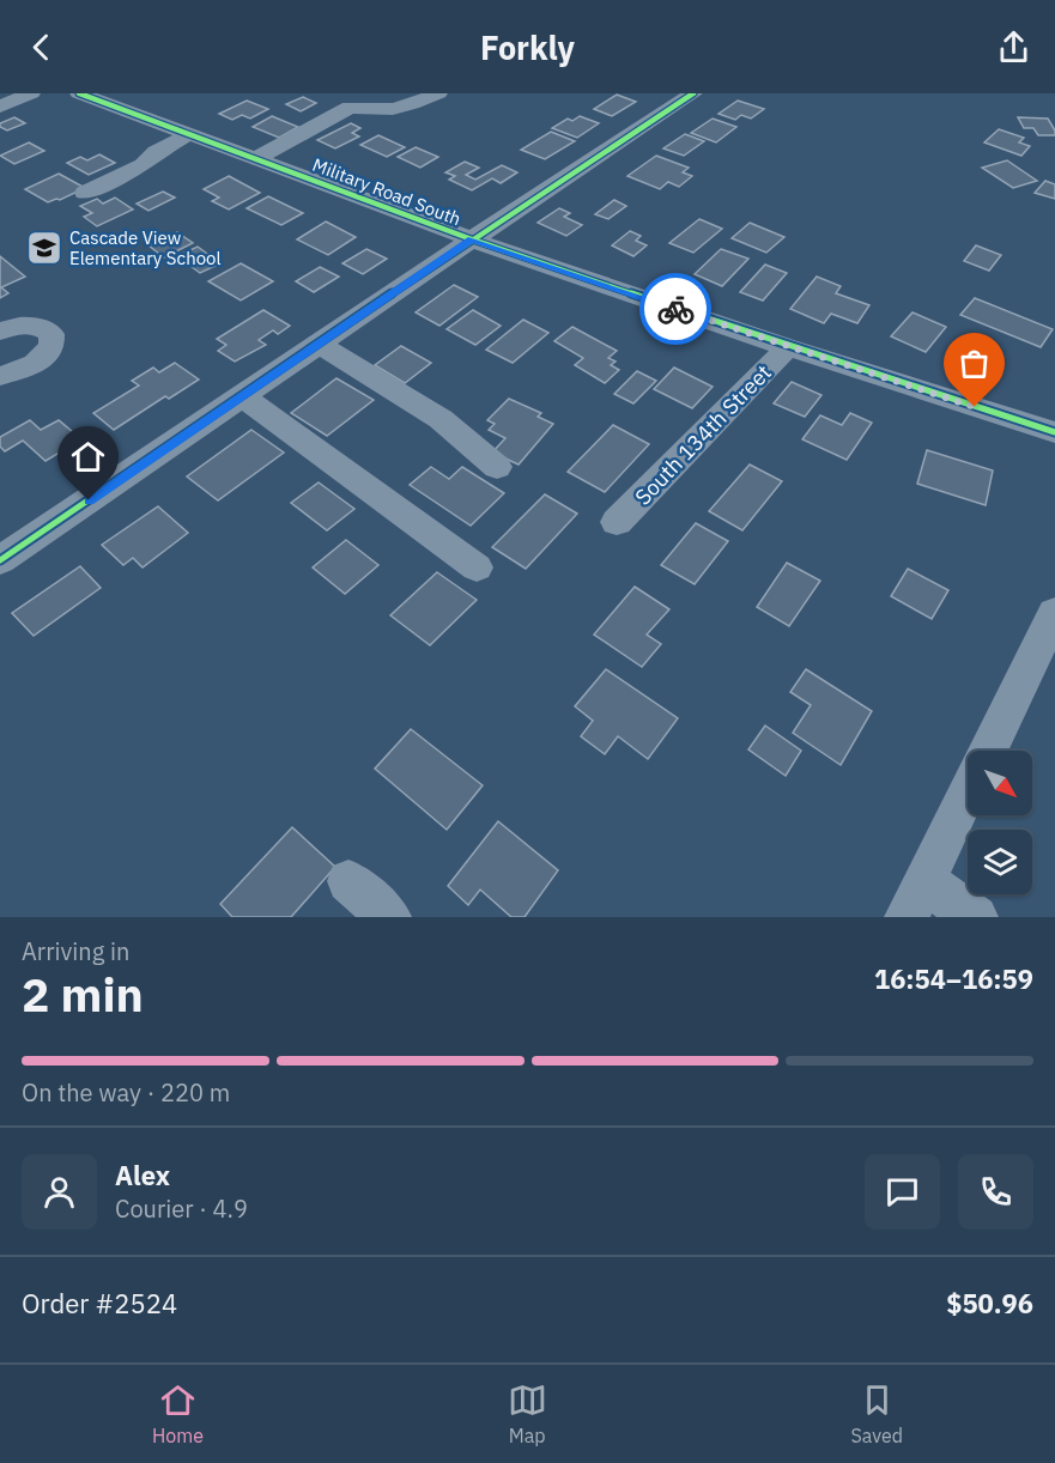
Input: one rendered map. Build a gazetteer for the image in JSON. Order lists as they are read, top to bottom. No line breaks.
{"streets":{"street":["Military Road South","South 134th Street"]},"crossings":[["Military Road South","South 134th Street"]],"places":{"school or university":["Cascade View Elementary School"]},"north":"bottom right","page":{"header":"Forkly","heading":["2 min","Arriving in","16:54–16:59"],"panel":["Alex","Courier · 4.9","Order #2524","$50.96"],"bar":"On the way · 220 m","tabs":["Home","Map","Saved"]}}
